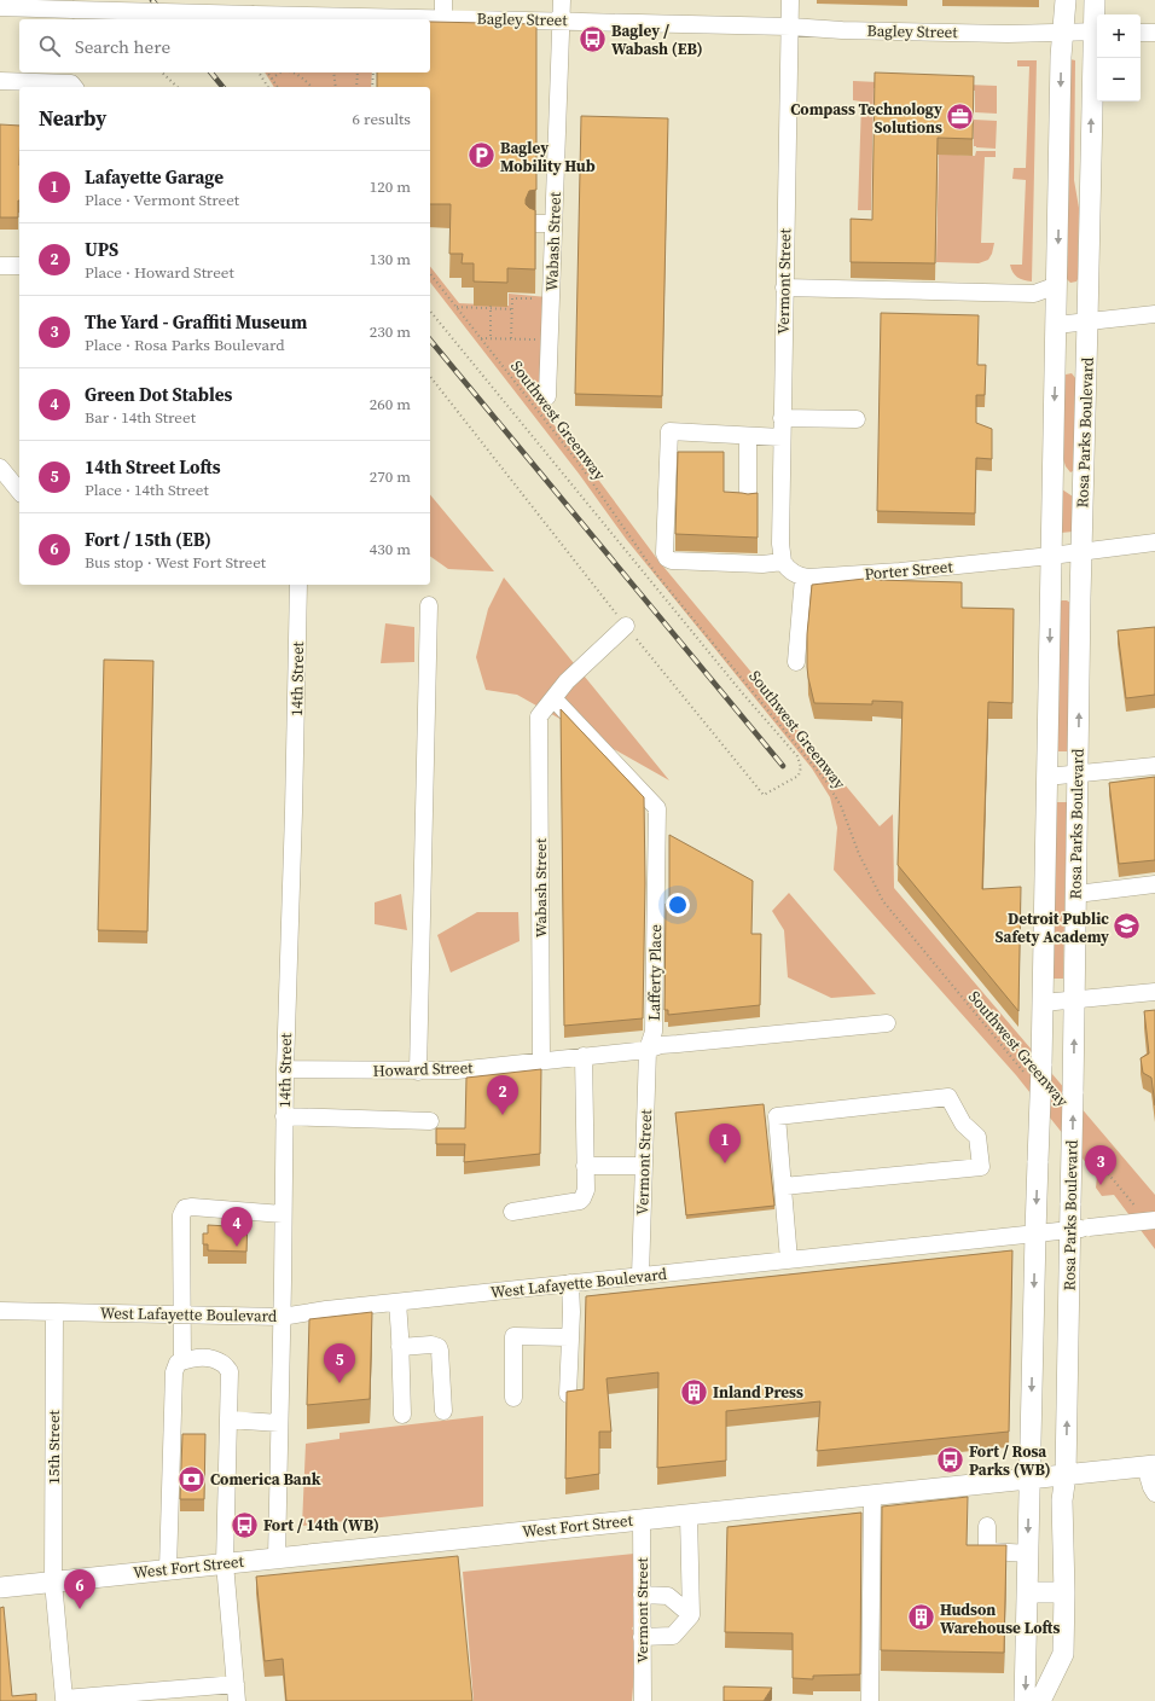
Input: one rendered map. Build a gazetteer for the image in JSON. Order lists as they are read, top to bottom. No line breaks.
{"streets":{"main road":["Rosa Parks Boulevard","West Fort Street"],"street":["Bagley Street","Wabash Street","Vermont Street","Porter Street","14th Street","Lafferty Place","Howard Street","West Lafayette Boulevard","15th Street"],"path":["Southwest Greenway"]},"crossings":[["Bagley Street","Wabash Street"],["Bagley Street","Vermont Street"],["Bagley Street","Rosa Parks Boulevard"],["Wabash Street","Lafferty Place"],["Wabash Street","Howard Street"],["Vermont Street","Lafferty Place"],["Vermont Street","Howard Street"],["Vermont Street","West Lafayette Boulevard"],["Vermont Street","West Fort Street"],["Rosa Parks Boulevard","Porter Street"],["Rosa Parks Boulevard","West Lafayette Boulevard"],["Rosa Parks Boulevard","West Fort Street"],["14th Street","Howard Street"],["14th Street","West Lafayette Boulevard"],["14th Street","West Fort Street"],["Lafferty Place","Howard Street"],["West Lafayette Boulevard","15th Street"],["15th Street","West Fort Street"]],"places":{"bus stop":["Bagley / Wabash (EB)","Fort / Rosa Parks (WB)","Fort / 14th (WB)"],"office":["Compass Technology Solutions"],"parking":["Bagley Mobility Hub"],"school or university":["Detroit Public Safety Academy"],"building":["Inland Press","Hudson Warehouse Lofts"],"bank":["Comerica Bank"]},"page":{"map_buttons":["+","−"],"search":"Search here","heading":["Nearby","6 results"],"list":[{"mark":"1","name":"Lafayette Garage","note":"Place · Vermont Street","value":"120 m"},{"mark":"2","name":"UPS","note":"Place · Howard Street","value":"130 m"},{"mark":"3","name":"The Yard - Graffiti Museum","note":"Place · Rosa Parks Boulevard","value":"230 m"},{"mark":"4","name":"Green Dot Stables","note":"Bar · 14th Street","value":"260 m"},{"mark":"5","name":"14th Street Lofts","note":"Place · 14th Street","value":"270 m"},{"mark":"6","name":"Fort / 15th (EB)","note":"Bus stop · West Fort Street","value":"430 m"}],"pins":["2","1","3","4","5","6"]}}
